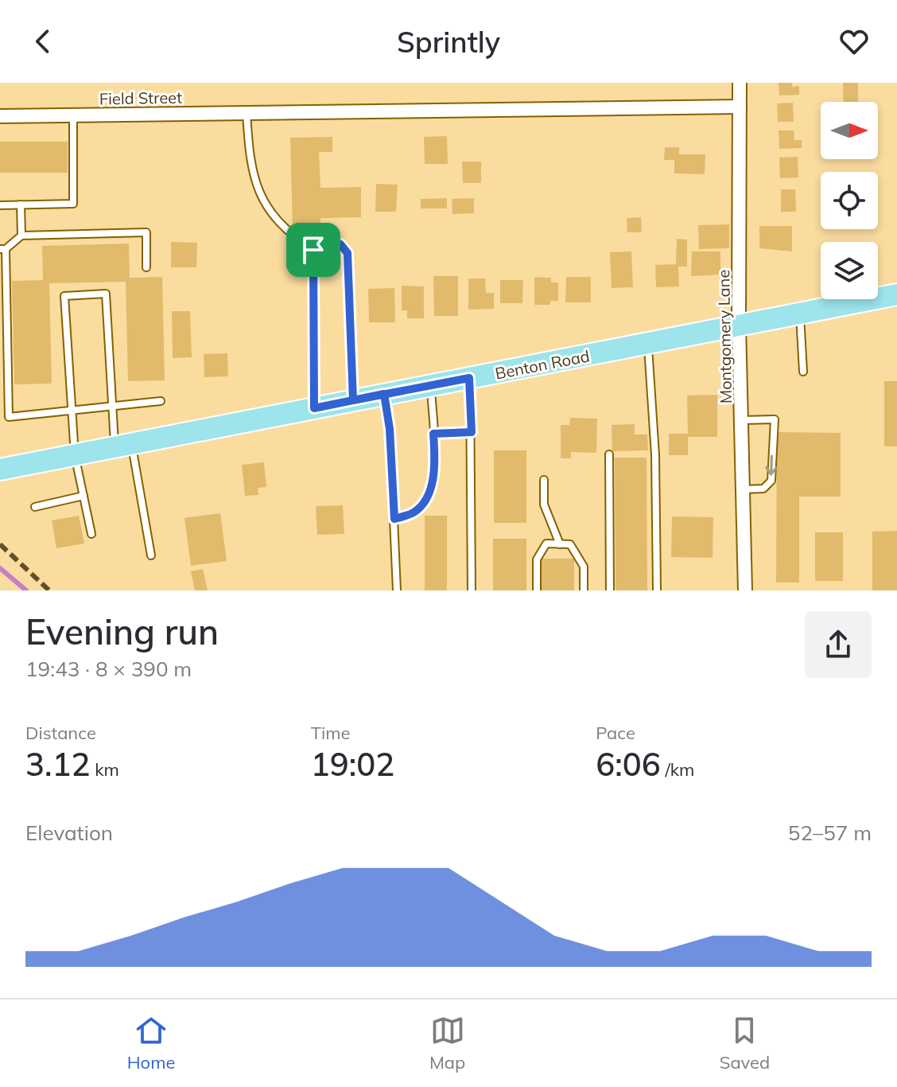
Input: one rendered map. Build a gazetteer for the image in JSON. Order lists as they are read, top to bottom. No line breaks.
{"streets":{"main road":["Benton Road"],"street":["Field Street","Montgomery Lane"]},"crossings":[["Field Street","Montgomery Lane"],["Montgomery Lane","Benton Road"]],"north":"right","page":{"header":"Sprintly","heading":["Evening run","19:43 · 8 × 390 m"],"stats":[["Distance","3.12 km"],["Time","19:02"],["Pace","6:06 /km"]],"chart":["Elevation","52–57 m"],"tabs":["Home","Map","Saved"]}}
